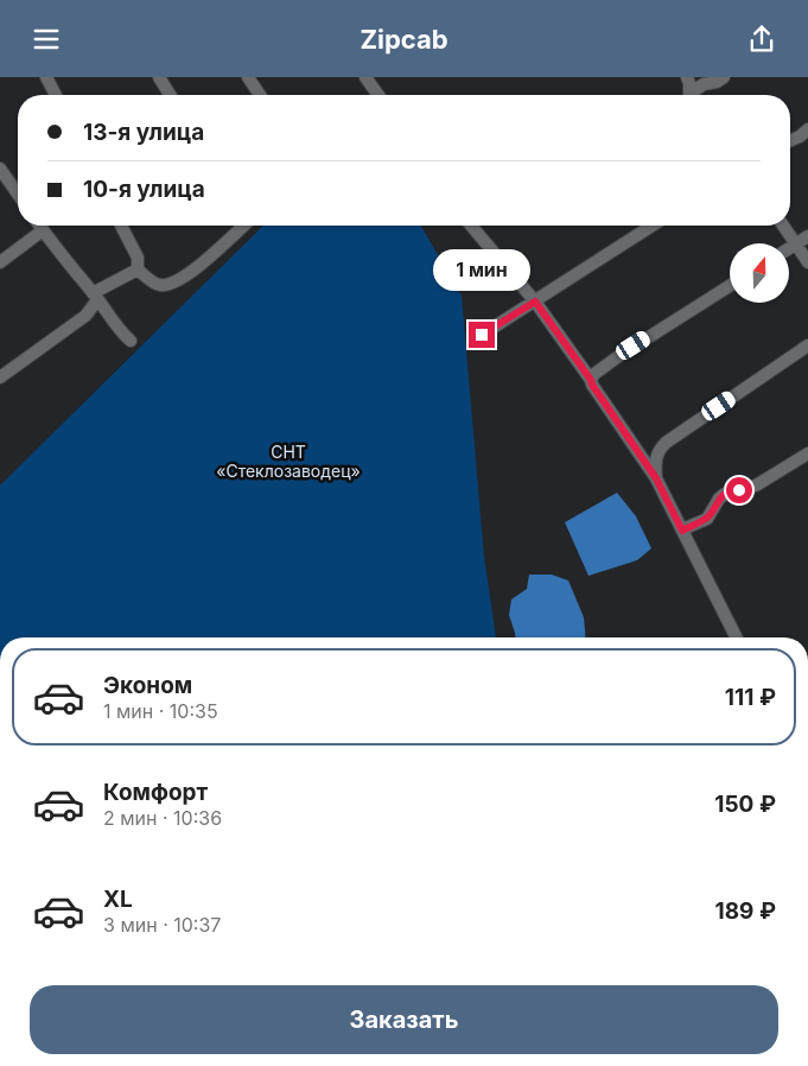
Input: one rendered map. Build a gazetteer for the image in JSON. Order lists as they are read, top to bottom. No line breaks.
{"parks":["СНТ «Стеклозаводец»"],"north":"top","page":{"header":"Zipcab","banner":["13-я улица","10-я улица"],"bubble":"1 мин","list":[{"name":"Эконом","note":"1 мин · 10:35","value":"111 ₽"},{"name":"Комфорт","note":"2 мин · 10:36","value":"150 ₽"},{"name":"XL","note":"3 мин · 10:37","value":"189 ₽"}],"buttons":"Заказать"}}
